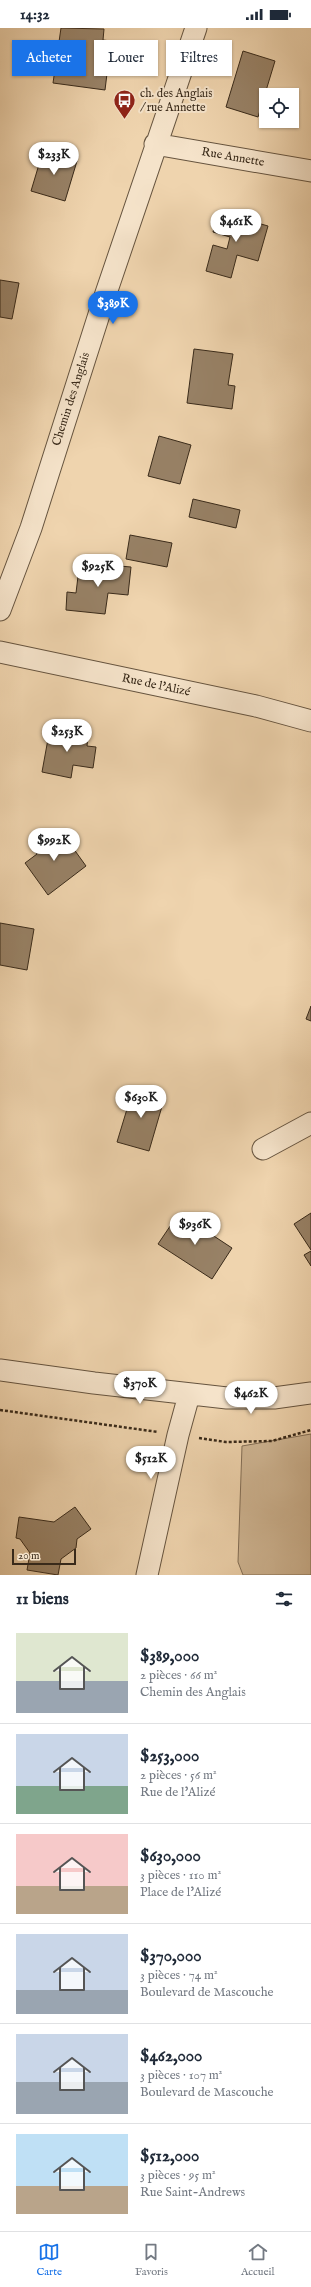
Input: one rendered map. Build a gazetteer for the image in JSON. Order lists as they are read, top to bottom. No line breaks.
{"streets":{"street":["Rue Annette","Chemin des Anglais","Rue de l'Alizé"]},"crossings":[["Rue Annette","Chemin des Anglais"]],"places":{"bus stop":["ch. des Anglais / rue Annette"]},"scale_bar":"20 m","page":{"status":"14:32","chip":["Acheter","Louer","Filtres"],"price":["$233K","$461K","$389K","$925K","$253K","$992K","$630K","$936K","$370K","$462K","$512K"],"scale":"20 m","heading":"11 biens","list":[{"name":"$389,000","note":"2 pièces · 66 m² · Chemin des Anglais"},{"name":"$253,000","note":"2 pièces · 56 m² · Rue de l'Alizé"},{"name":"$630,000","note":"3 pièces · 110 m² · Place de l'Alizé"},{"name":"$370,000","note":"3 pièces · 74 m² · Boulevard de Mascouche"},{"name":"$462,000","note":"3 pièces · 107 m² · Boulevard de Mascouche"},{"name":"$512,000","note":"3 pièces · 95 m² · Rue Saint-Andrews"}],"tabs":["Carte","Favoris","Accueil"]}}
